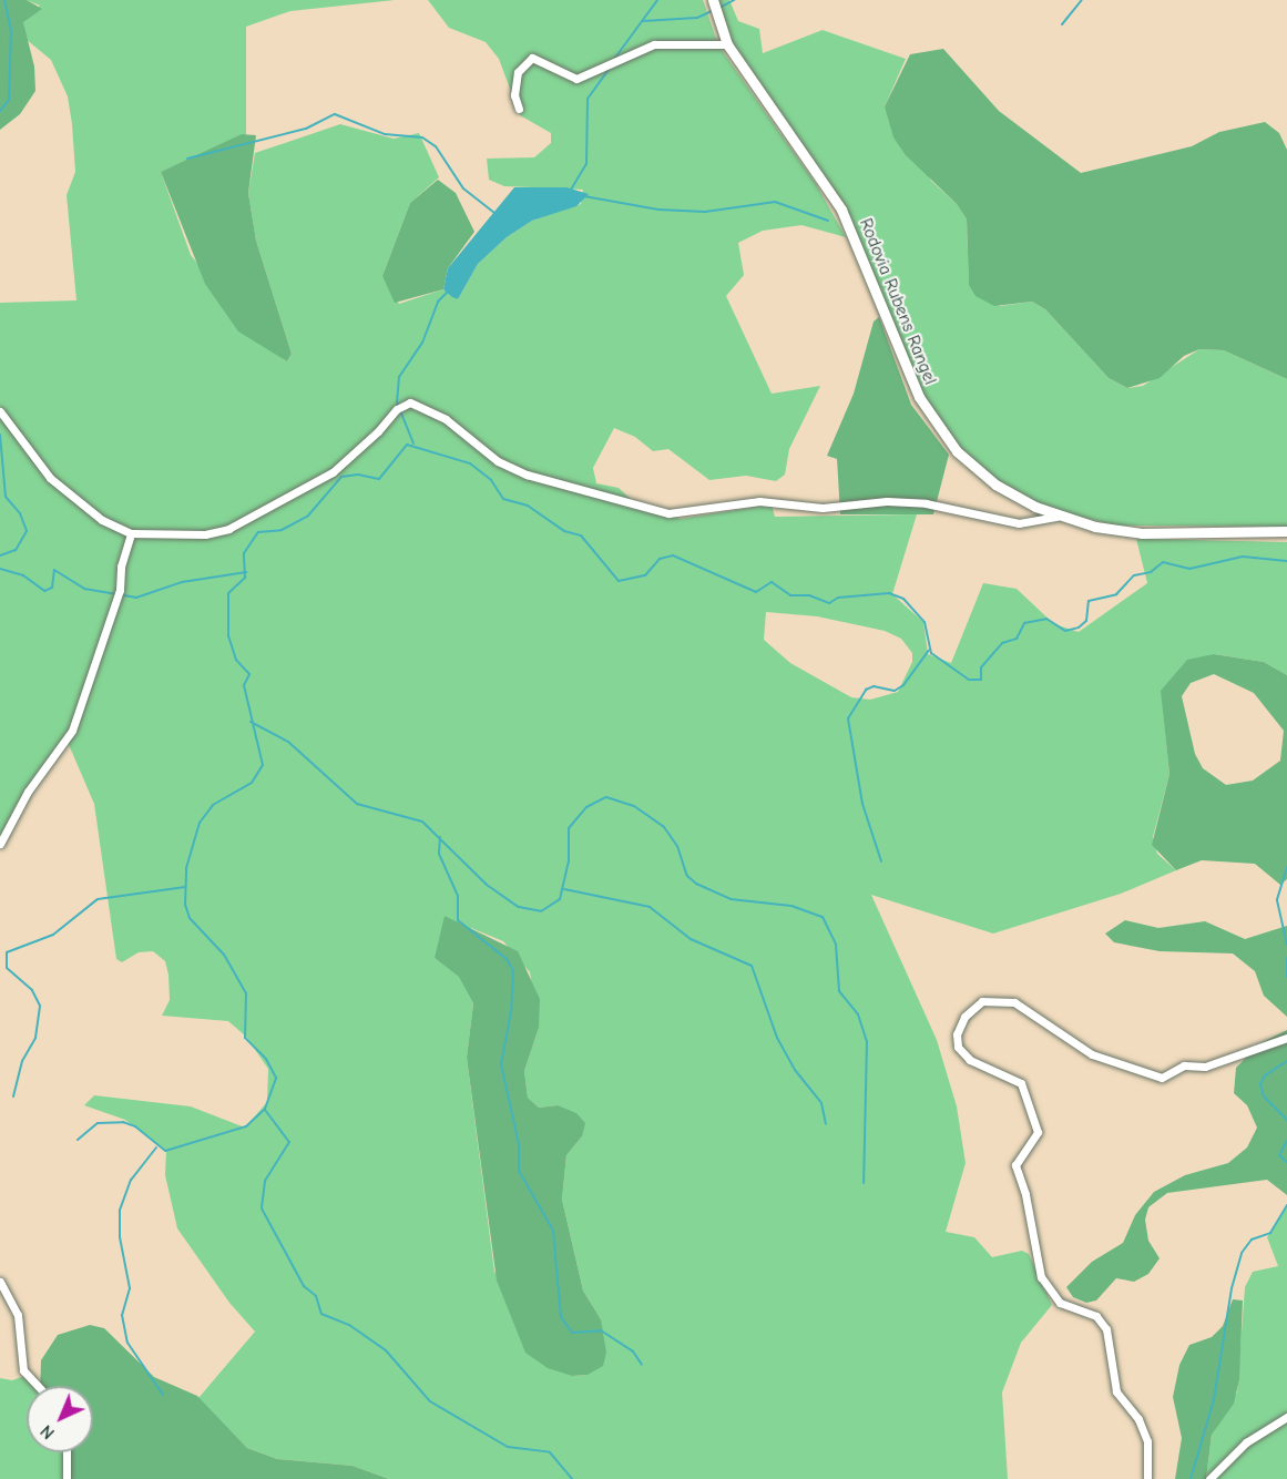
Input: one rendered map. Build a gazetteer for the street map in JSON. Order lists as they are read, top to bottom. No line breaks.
{"streets":{"main road":["Rodovia Rubens Rangel"]},"north":"bottom left"}
